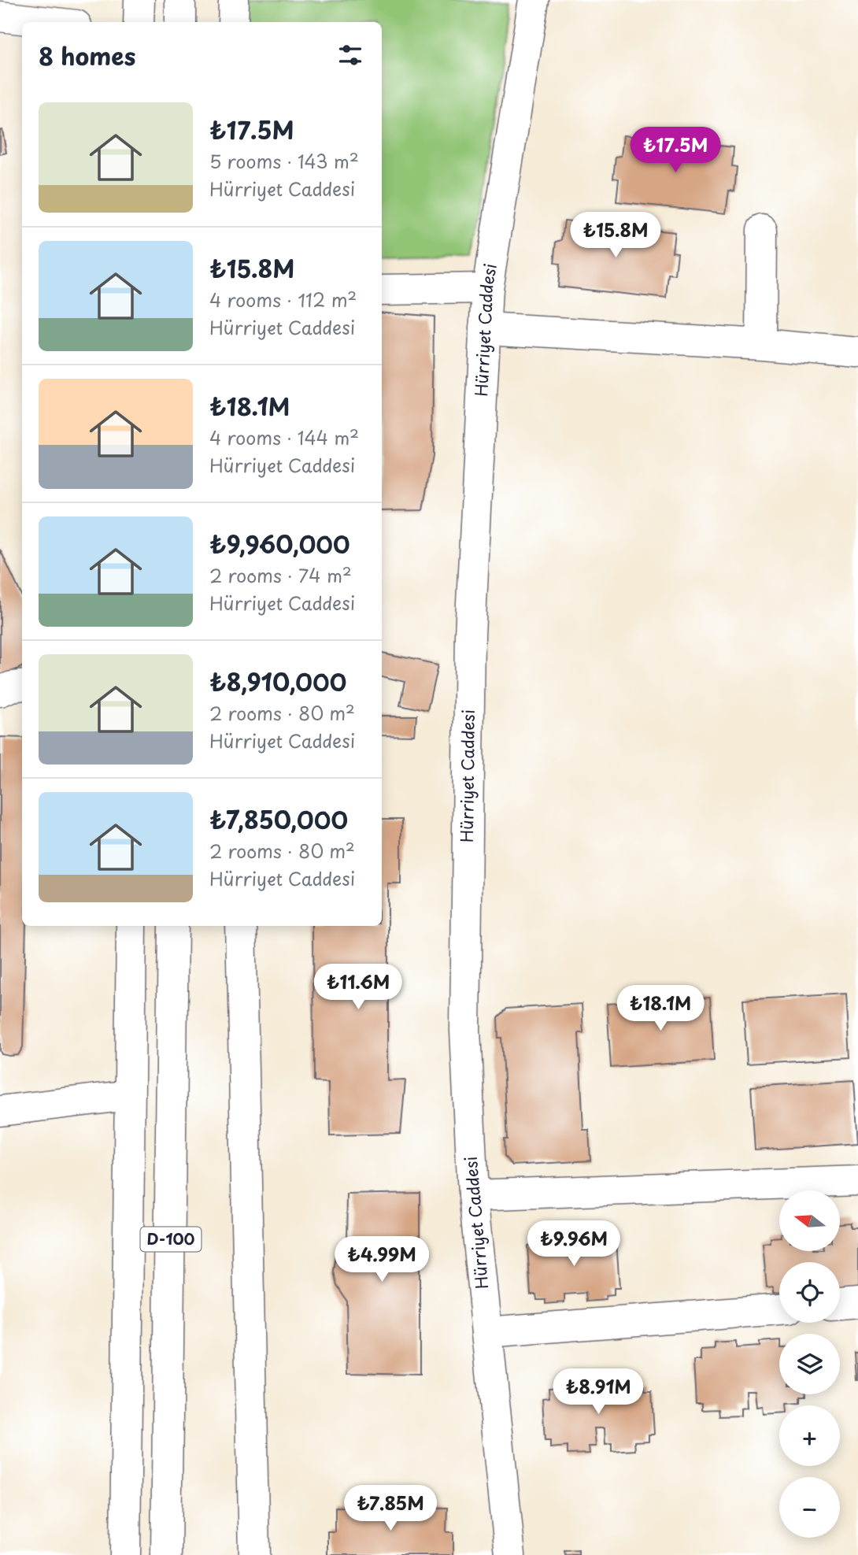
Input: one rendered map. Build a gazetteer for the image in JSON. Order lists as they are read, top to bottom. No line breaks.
{"streets":{"main road":["Hürriyet Caddesi","D-100"]},"north":"left","page":{"heading":"8 homes","list":[{"name":"₺17.5M","note":"5 rooms · 143 m² · Hürriyet Caddesi"},{"name":"₺15.8M","note":"4 rooms · 112 m² · Hürriyet Caddesi"},{"name":"₺18.1M","note":"4 rooms · 144 m² · Hürriyet Caddesi"},{"name":"₺9,960,000","note":"2 rooms · 74 m² · Hürriyet Caddesi"},{"name":"₺8,910,000","note":"2 rooms · 80 m² · Hürriyet Caddesi"},{"name":"₺7,850,000","note":"2 rooms · 80 m² · Hürriyet Caddesi"}],"price":["₺17.5M","₺15.8M","₺11.6M","₺18.1M","₺9.96M","₺4.99M","₺8.91M","₺7.85M"],"map_buttons":["+","−"]}}
